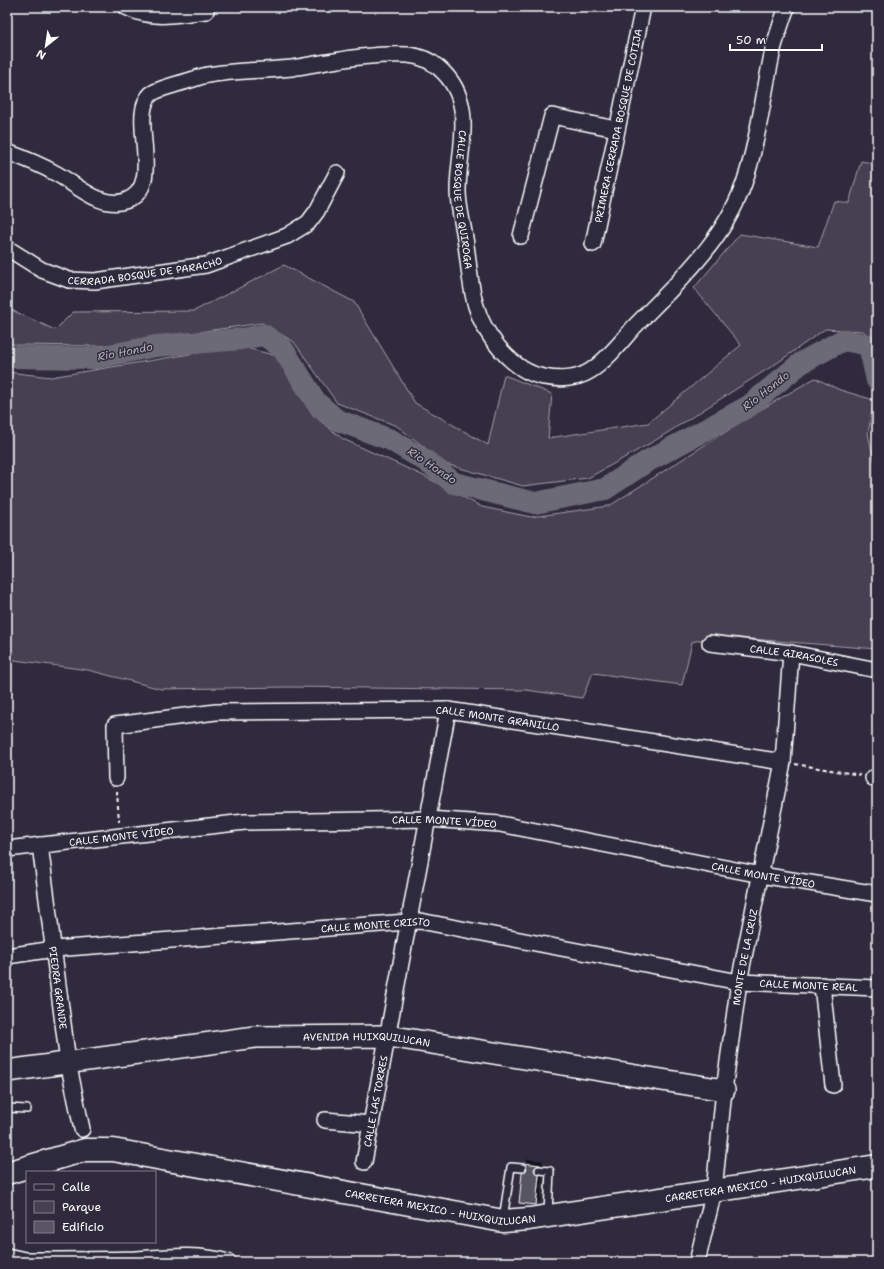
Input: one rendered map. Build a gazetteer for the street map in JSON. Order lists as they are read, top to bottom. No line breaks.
{"streets":{"main road":["CARRETERA MEXICO - HUIXQUILUCAN"],"street":["PRIMERA CERRADA BOSQUE DE COTIJA","CALLE BOSQUE DE QUIROGA","CERRADA BOSQUE DE PARACHO","CALLE GIRASOLES","CALLE MONTE GRANILLO","CALLE MONTE VÍDEO","CALLE MONTE CRISTO","MONTE DE LA CRUZ","CALLE MONTE REAL","PIEDRA GRANDE","AVENIDA HUIXQUILUCAN","CALLE LAS TORRES"]},"crossings":[["CALLE GIRASOLES","MONTE DE LA CRUZ"],["CALLE MONTE GRANILLO","MONTE DE LA CRUZ"],["CALLE MONTE GRANILLO","CALLE LAS TORRES"],["CALLE MONTE VÍDEO","MONTE DE LA CRUZ"],["CALLE MONTE VÍDEO","PIEDRA GRANDE"],["CALLE MONTE VÍDEO","CALLE LAS TORRES"],["CALLE MONTE CRISTO","MONTE DE LA CRUZ"],["CALLE MONTE CRISTO","CALLE MONTE REAL"],["CALLE MONTE CRISTO","PIEDRA GRANDE"],["CALLE MONTE CRISTO","CALLE LAS TORRES"],["MONTE DE LA CRUZ","CALLE MONTE REAL"],["MONTE DE LA CRUZ","AVENIDA HUIXQUILUCAN"],["MONTE DE LA CRUZ","CARRETERA MEXICO - HUIXQUILUCAN"],["PIEDRA GRANDE","AVENIDA HUIXQUILUCAN"],["AVENIDA HUIXQUILUCAN","CALLE LAS TORRES"]],"water":["Rio Hondo"],"legend":["Calle","Parque","Edificio"],"scale_bar":"50 m","north":"bottom left"}
